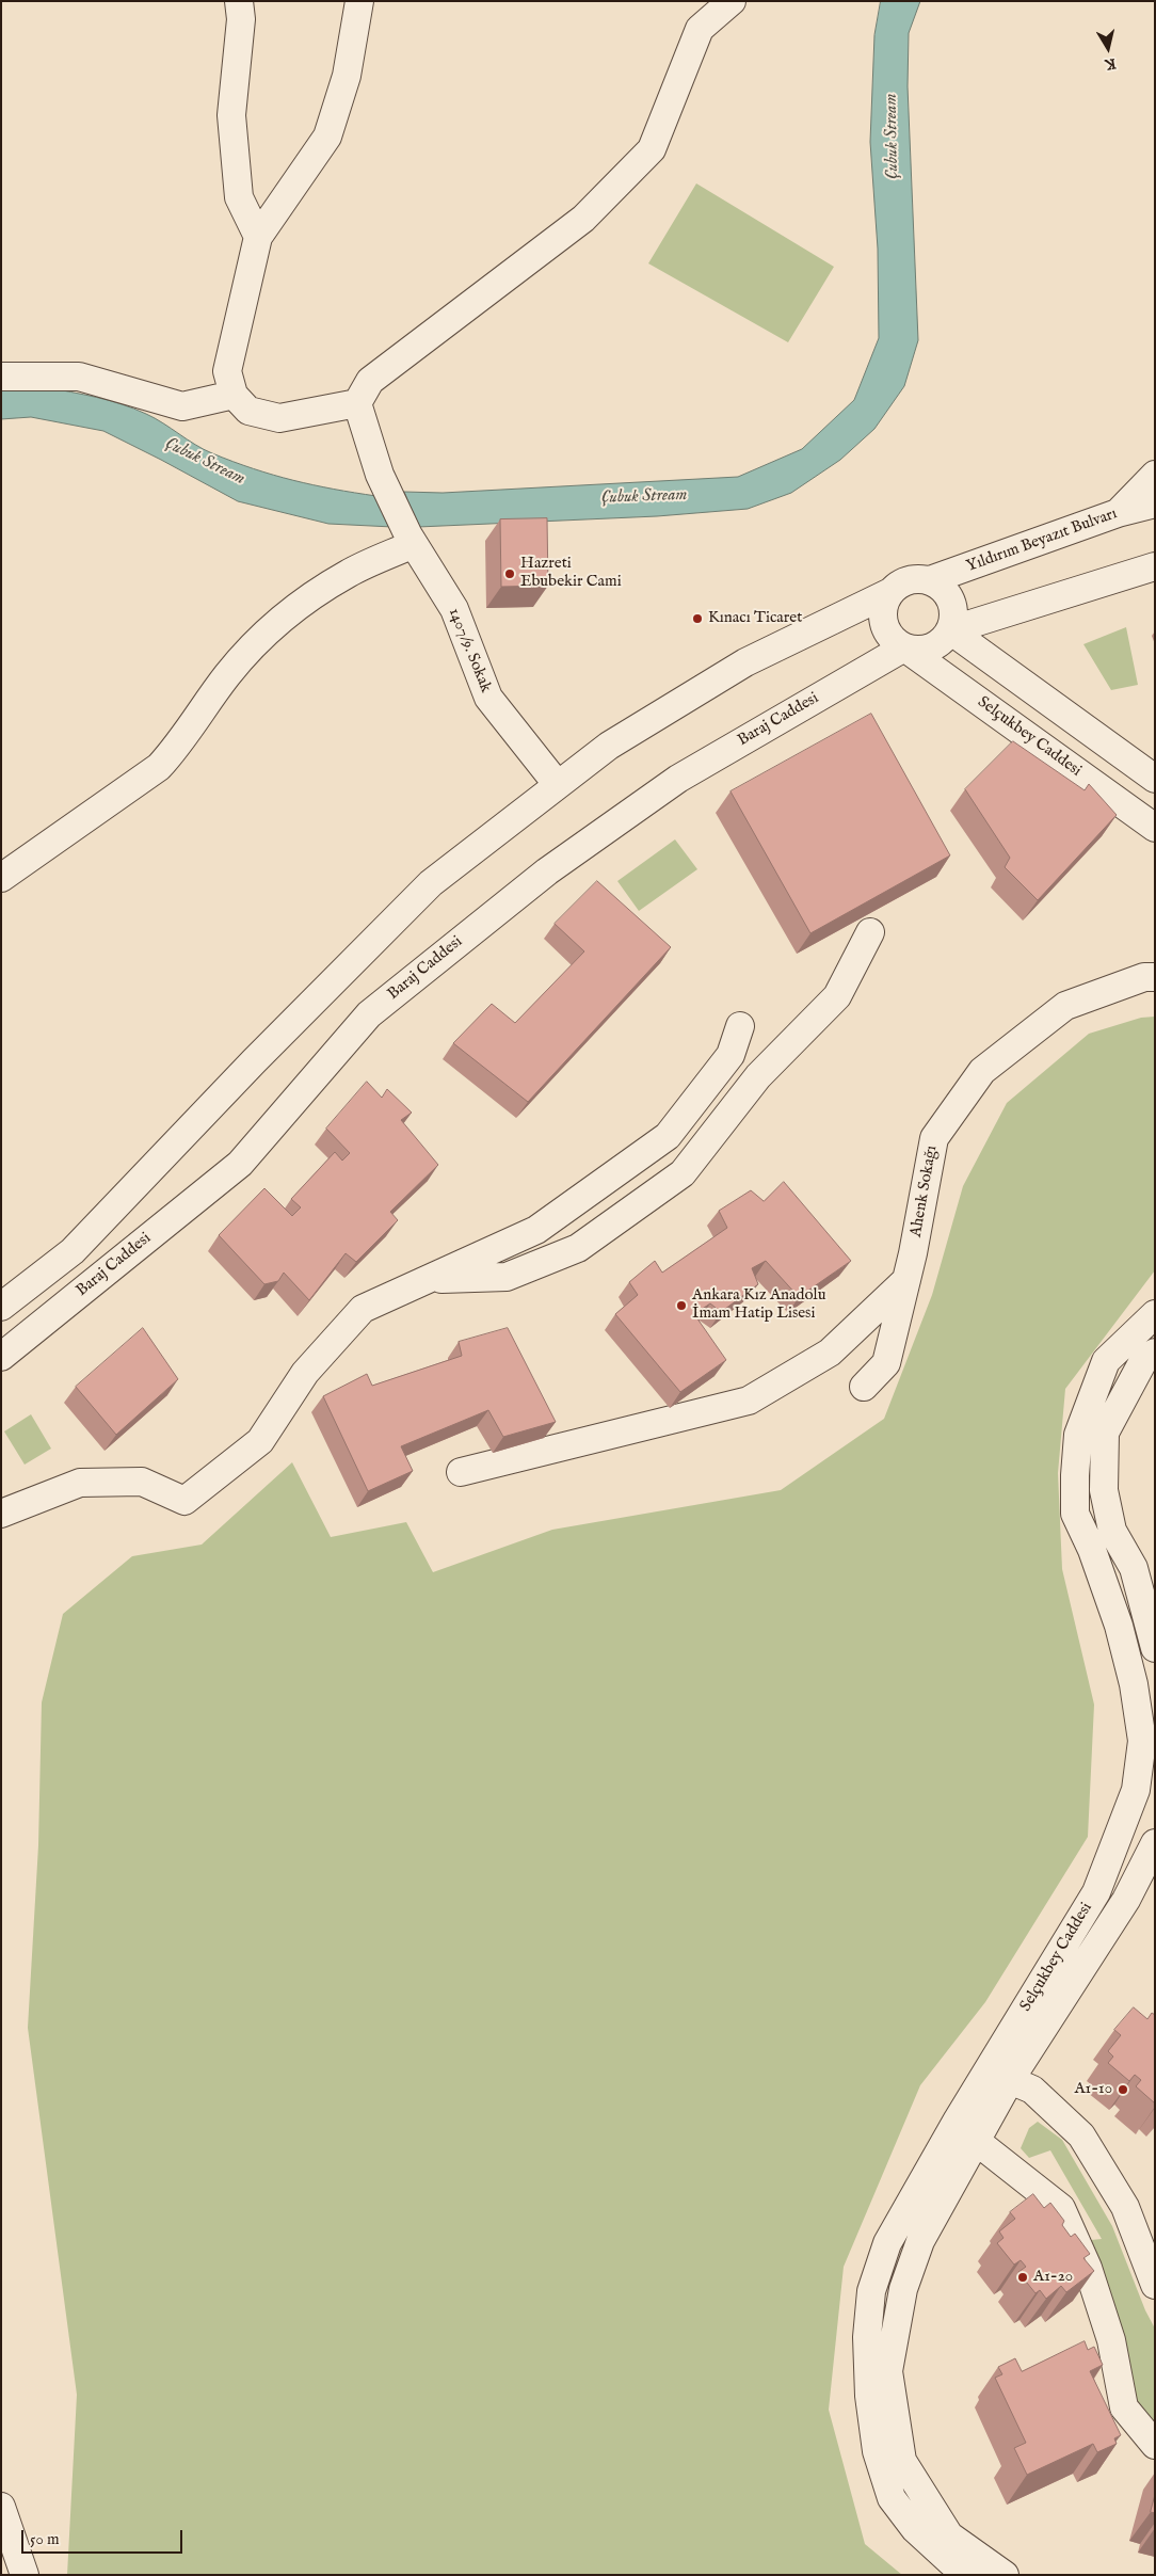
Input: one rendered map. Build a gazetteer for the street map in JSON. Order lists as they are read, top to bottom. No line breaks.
{"streets":{"street":["Yıldırım Beyazıt Bulvarı","1407/9. Sokak","Baraj Caddesi","Selçukbey Caddesi","Ahenk Sokağı"]},"crossings":[["Yıldırım Beyazıt Bulvarı","Baraj Caddesi"],["Yıldırım Beyazıt Bulvarı","Selçukbey Caddesi"],["Baraj Caddesi","Selçukbey Caddesi"]],"water":["Çubuk Stream"],"places":["Hazreti Ebubekir Cami","Kınacı Ticaret","Ankara Kız Anadolu İmam Hatip Lisesi","A1-10","A1-20"],"scale_bar":"50 m","north":"bottom"}
